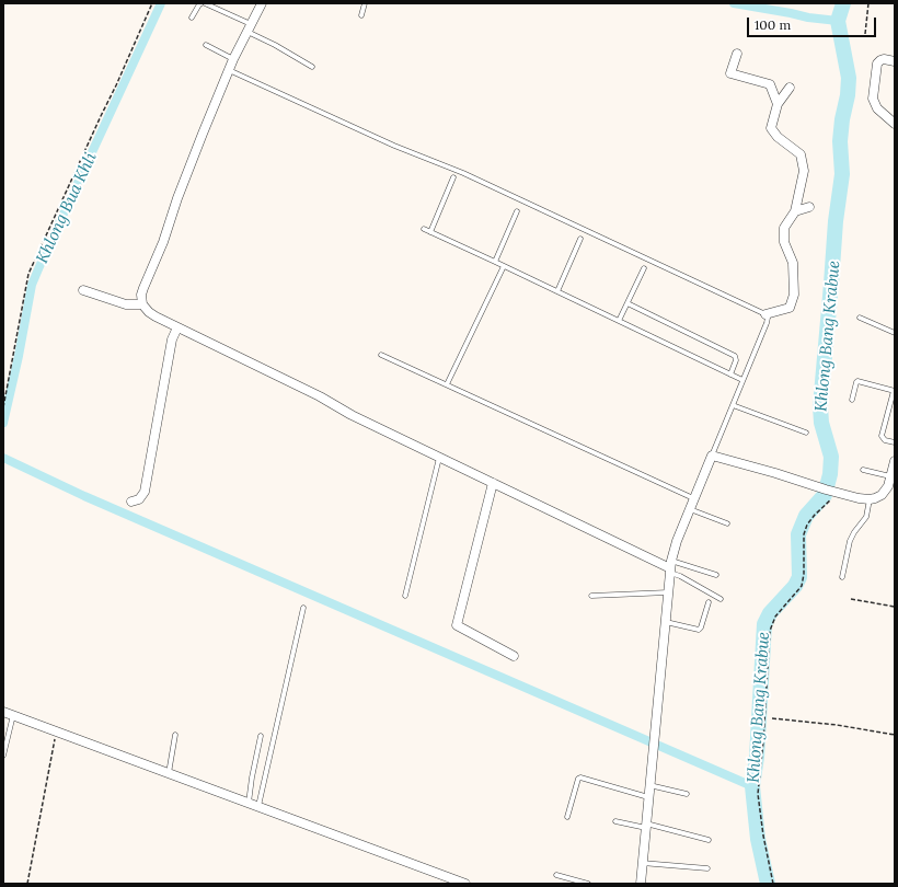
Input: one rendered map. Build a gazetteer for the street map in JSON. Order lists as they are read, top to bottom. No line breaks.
{"water":["Khlong Bua Khli","Khlong Bang Krabue"],"scale_bar":"100 m"}
